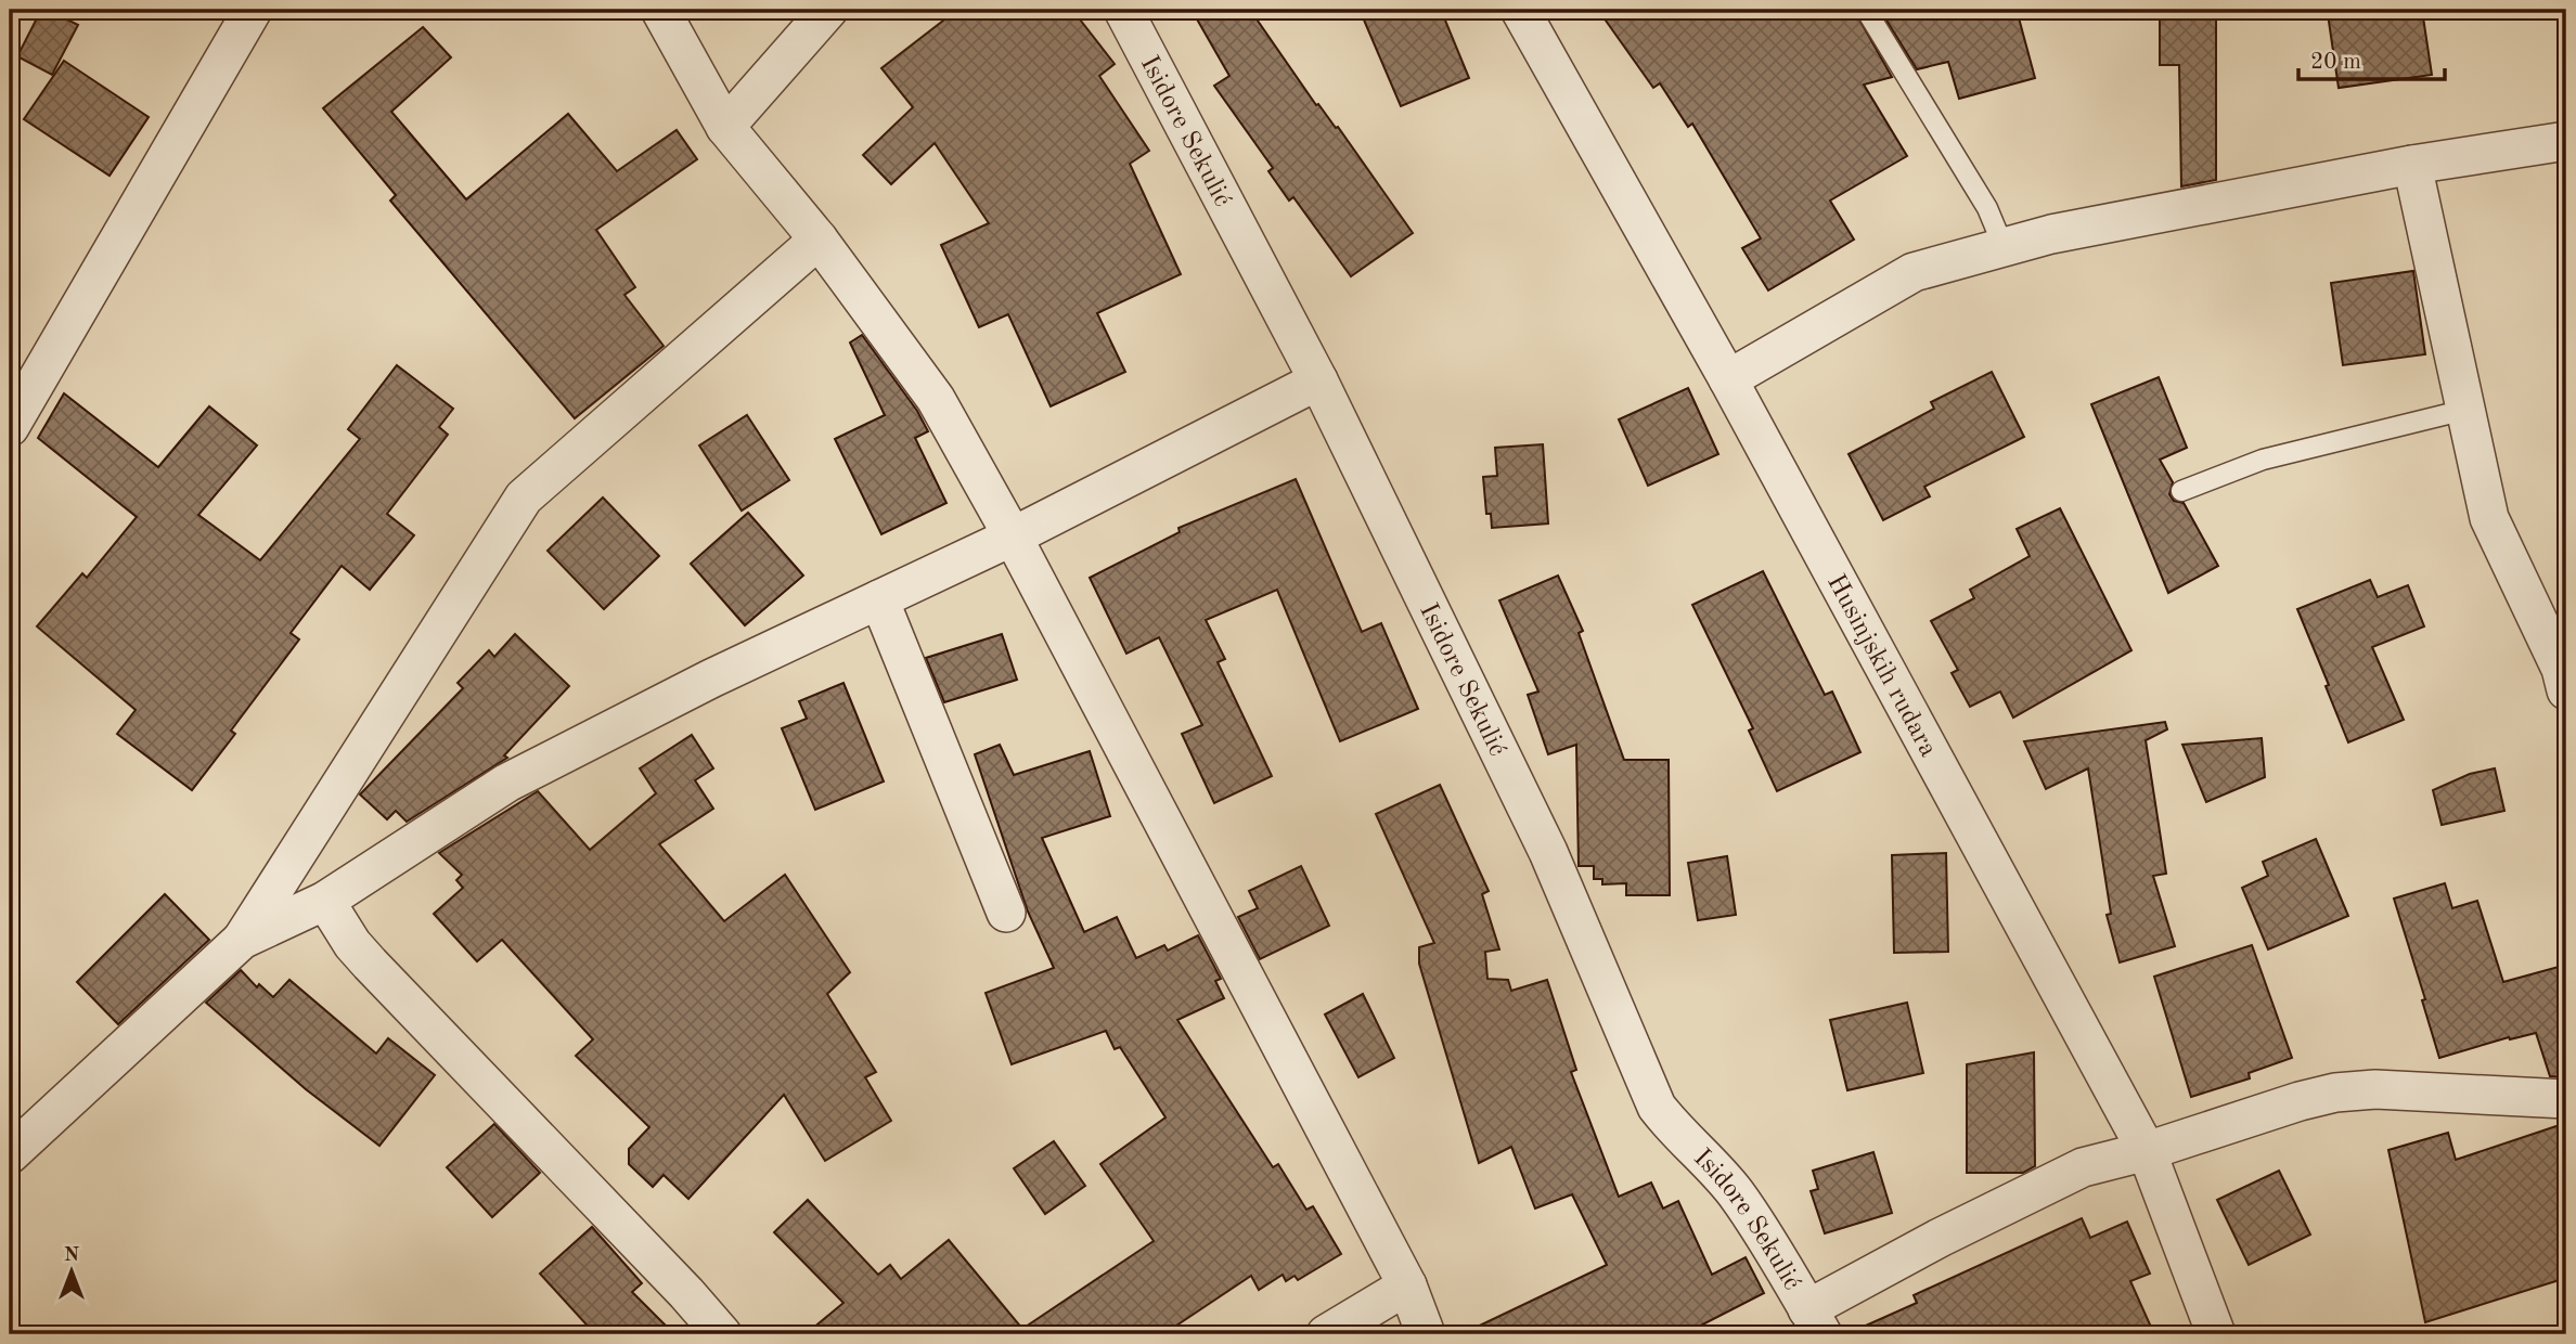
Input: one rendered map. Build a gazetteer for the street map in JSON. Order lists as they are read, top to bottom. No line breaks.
{"streets":{"street":["Isidore Sekulić","Husinjskih rudara"]},"scale_bar":"20 m","north":"top"}
